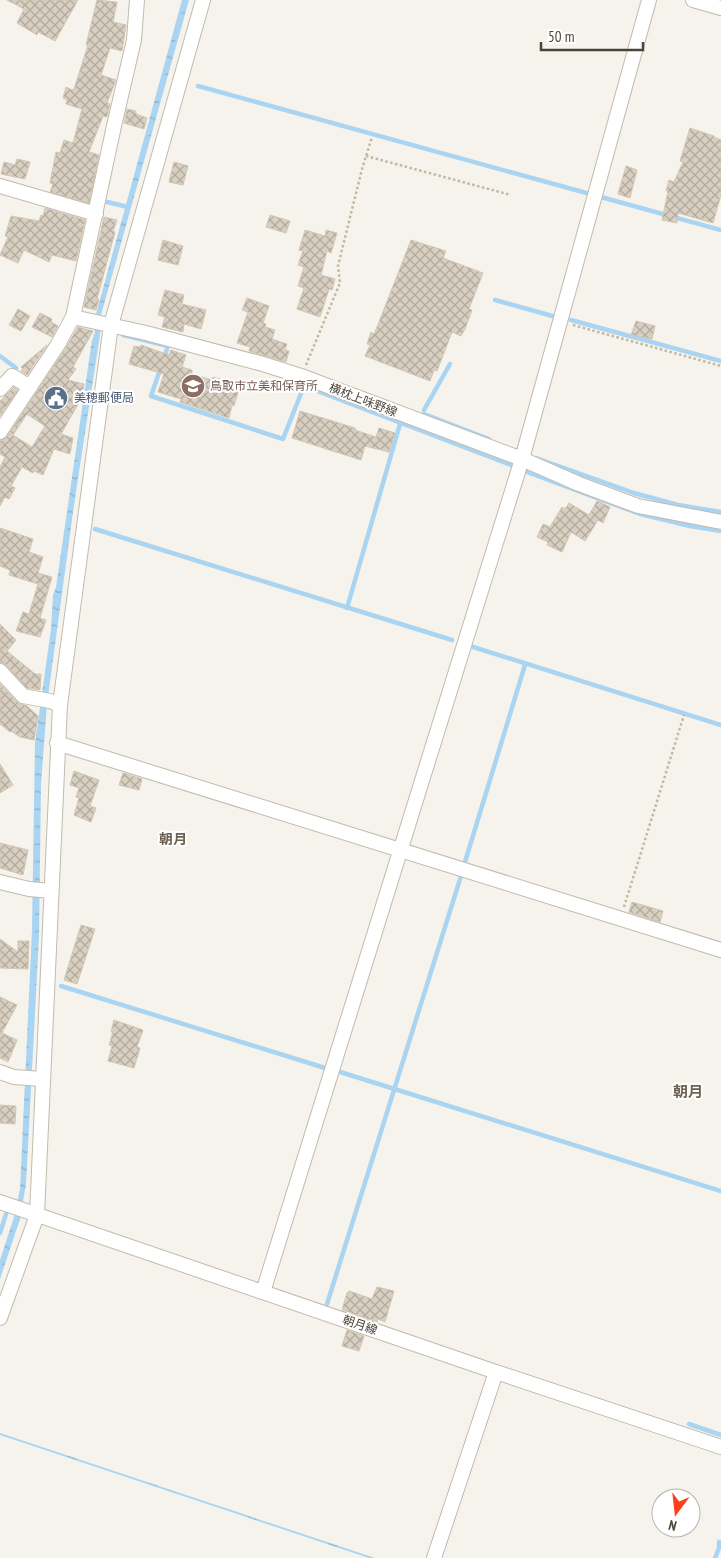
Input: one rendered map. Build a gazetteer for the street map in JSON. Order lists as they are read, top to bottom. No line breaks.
{"streets":{"street":["横枕上味野線","朝月線"]},"districts":["朝月","朝月"],"places":{"school or university":["鳥取市立美和保育所"],"public building":["美穂郵便局"]},"scale_bar":"50 m","north":"bottom"}
